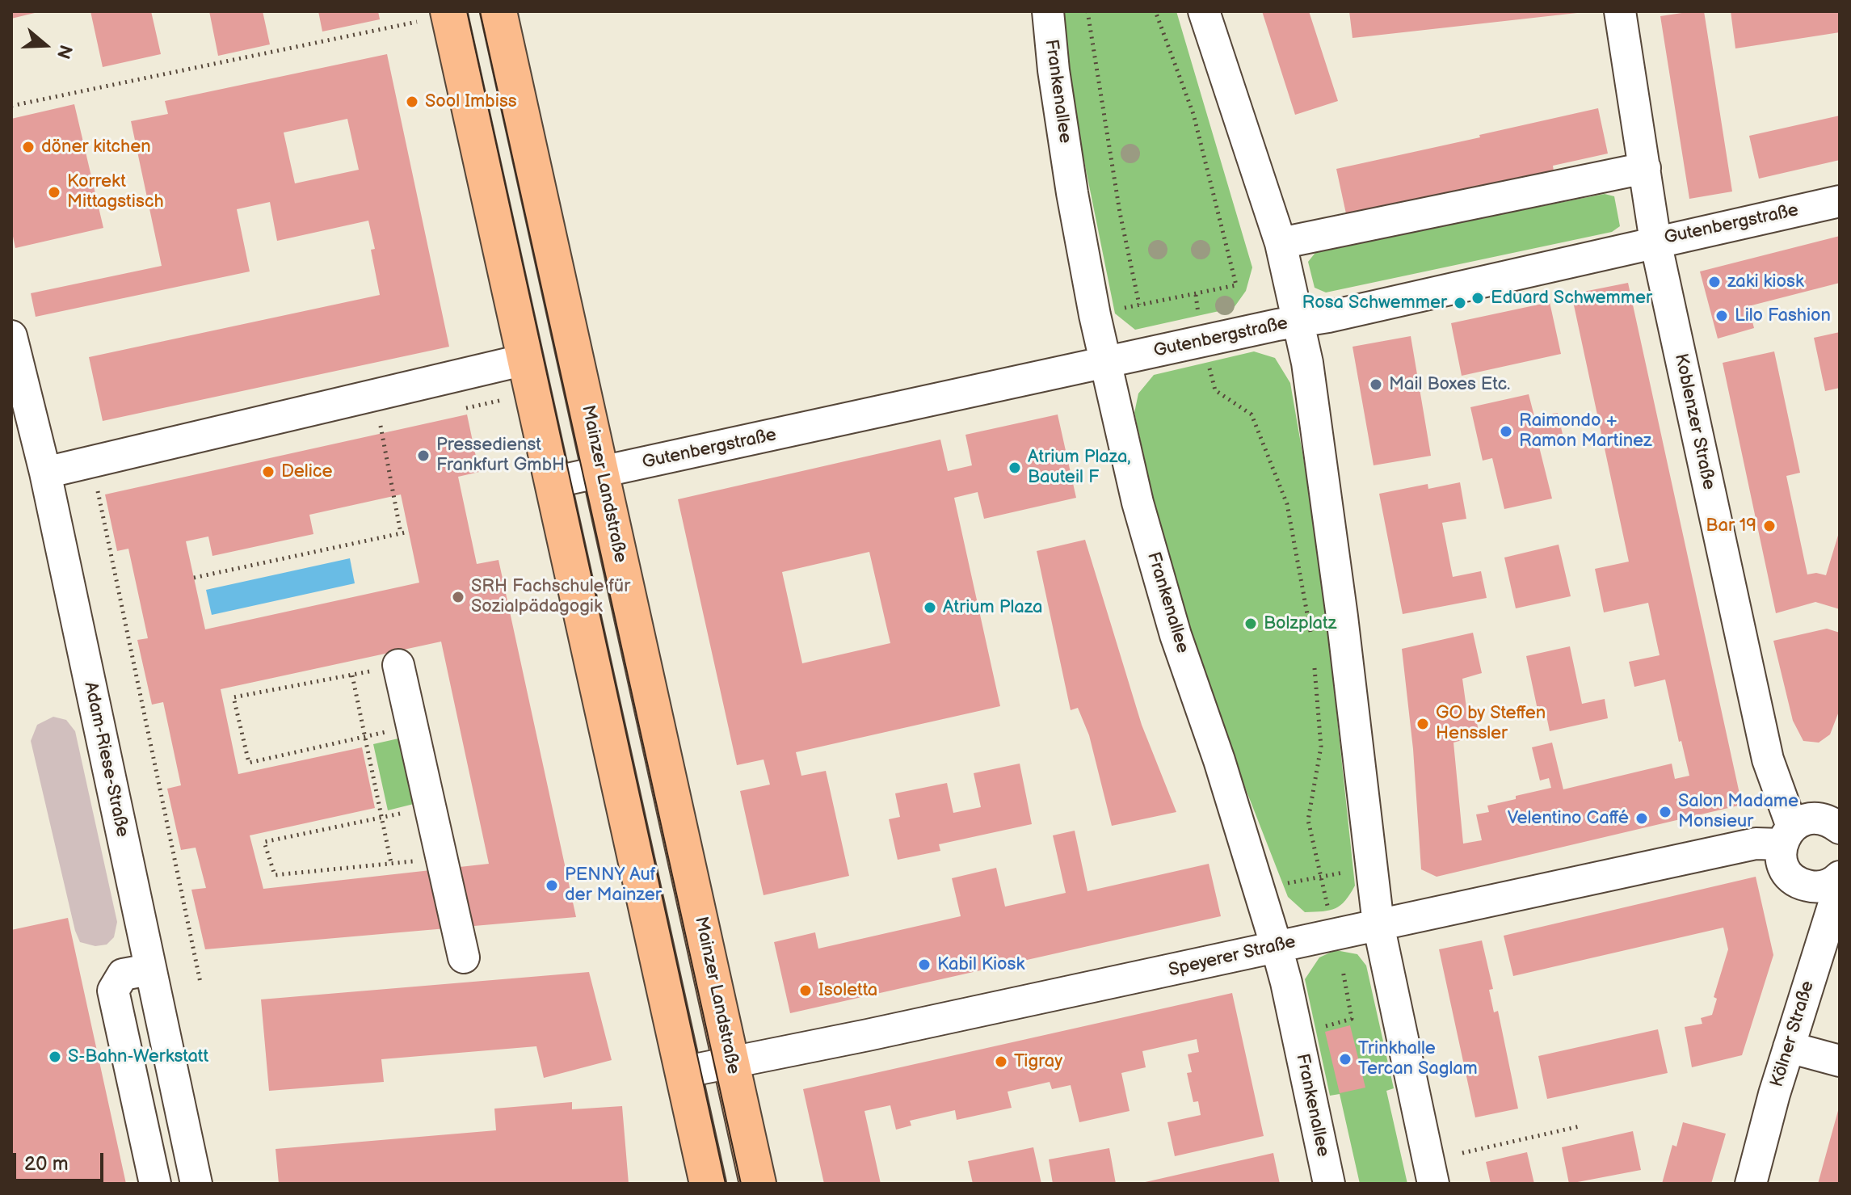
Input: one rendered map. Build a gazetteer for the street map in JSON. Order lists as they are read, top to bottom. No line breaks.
{"streets":{"main road":["Mainzer Landstraße"],"street":["Frankenallee","Gutenbergstraße","Koblenzer Straße","Adam-Riese-Straße","Speyerer Straße","Kölner Straße"]},"crossings":[["Frankenallee","Gutenbergstraße"],["Frankenallee","Speyerer Straße"],["Gutenbergstraße","Koblenzer Straße"],["Gutenbergstraße","Mainzer Landstraße"],["Koblenzer Straße","Speyerer Straße"],["Mainzer Landstraße","Speyerer Straße"]],"places":["Sool Imbiss","döner kitchen","Korrekt Mittagstisch","zaki kiosk","Eduard Schwemmer","Rosa Schwemmer","Lilo Fashion","Mail Boxes Etc.","Raimondo + Ramon Martinez","Pressedienst Frankfurt GmbH","Atrium Plaza, Bauteil F","Delice","Bar 19","SRH Fachschule für Sozialpädagogik","Atrium Plaza","Bolzplatz","GO by Steffen Henssler","Salon Madame Monsieur","Velentino Caffé","PENNY Auf der Mainzer","Kabil Kiosk","Isoletta","S-Bahn-Werkstatt","Trinkhalle Tercan Saglam","Tigray"],"scale_bar":"20 m","north":"right"}
